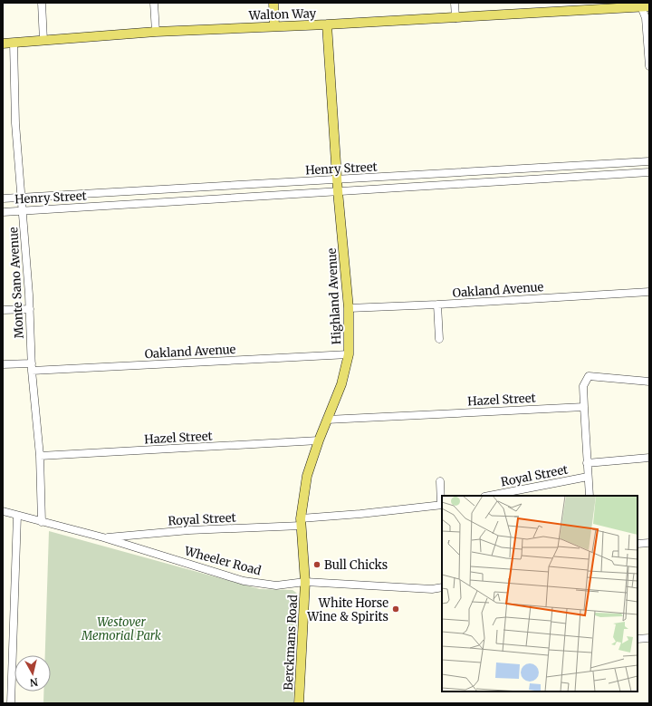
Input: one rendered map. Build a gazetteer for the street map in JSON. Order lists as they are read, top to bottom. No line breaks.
{"streets":{"main road":["Walton Way","Highland Avenue","Berckmans Road"],"street":["Henry Street","Monte Sano Avenue","Oakland Avenue","Hazel Street","Royal Street","Wheeler Road"]},"crossings":[["Walton Way","Monte Sano Avenue"],["Walton Way","Highland Avenue"],["Henry Street","Monte Sano Avenue"],["Henry Street","Highland Avenue"],["Monte Sano Avenue","Oakland Avenue"],["Monte Sano Avenue","Hazel Street"],["Monte Sano Avenue","Wheeler Road"],["Oakland Avenue","Highland Avenue"],["Highland Avenue","Hazel Street"],["Highland Avenue","Royal Street"],["Highland Avenue","Wheeler Road"],["Highland Avenue","Berckmans Road"],["Royal Street","Wheeler Road"],["Wheeler Road","Berckmans Road"]],"parks":["Westover Memorial Park"],"places":["Bull Chicks","White Horse Wine & Spirits"],"north":"bottom"}
